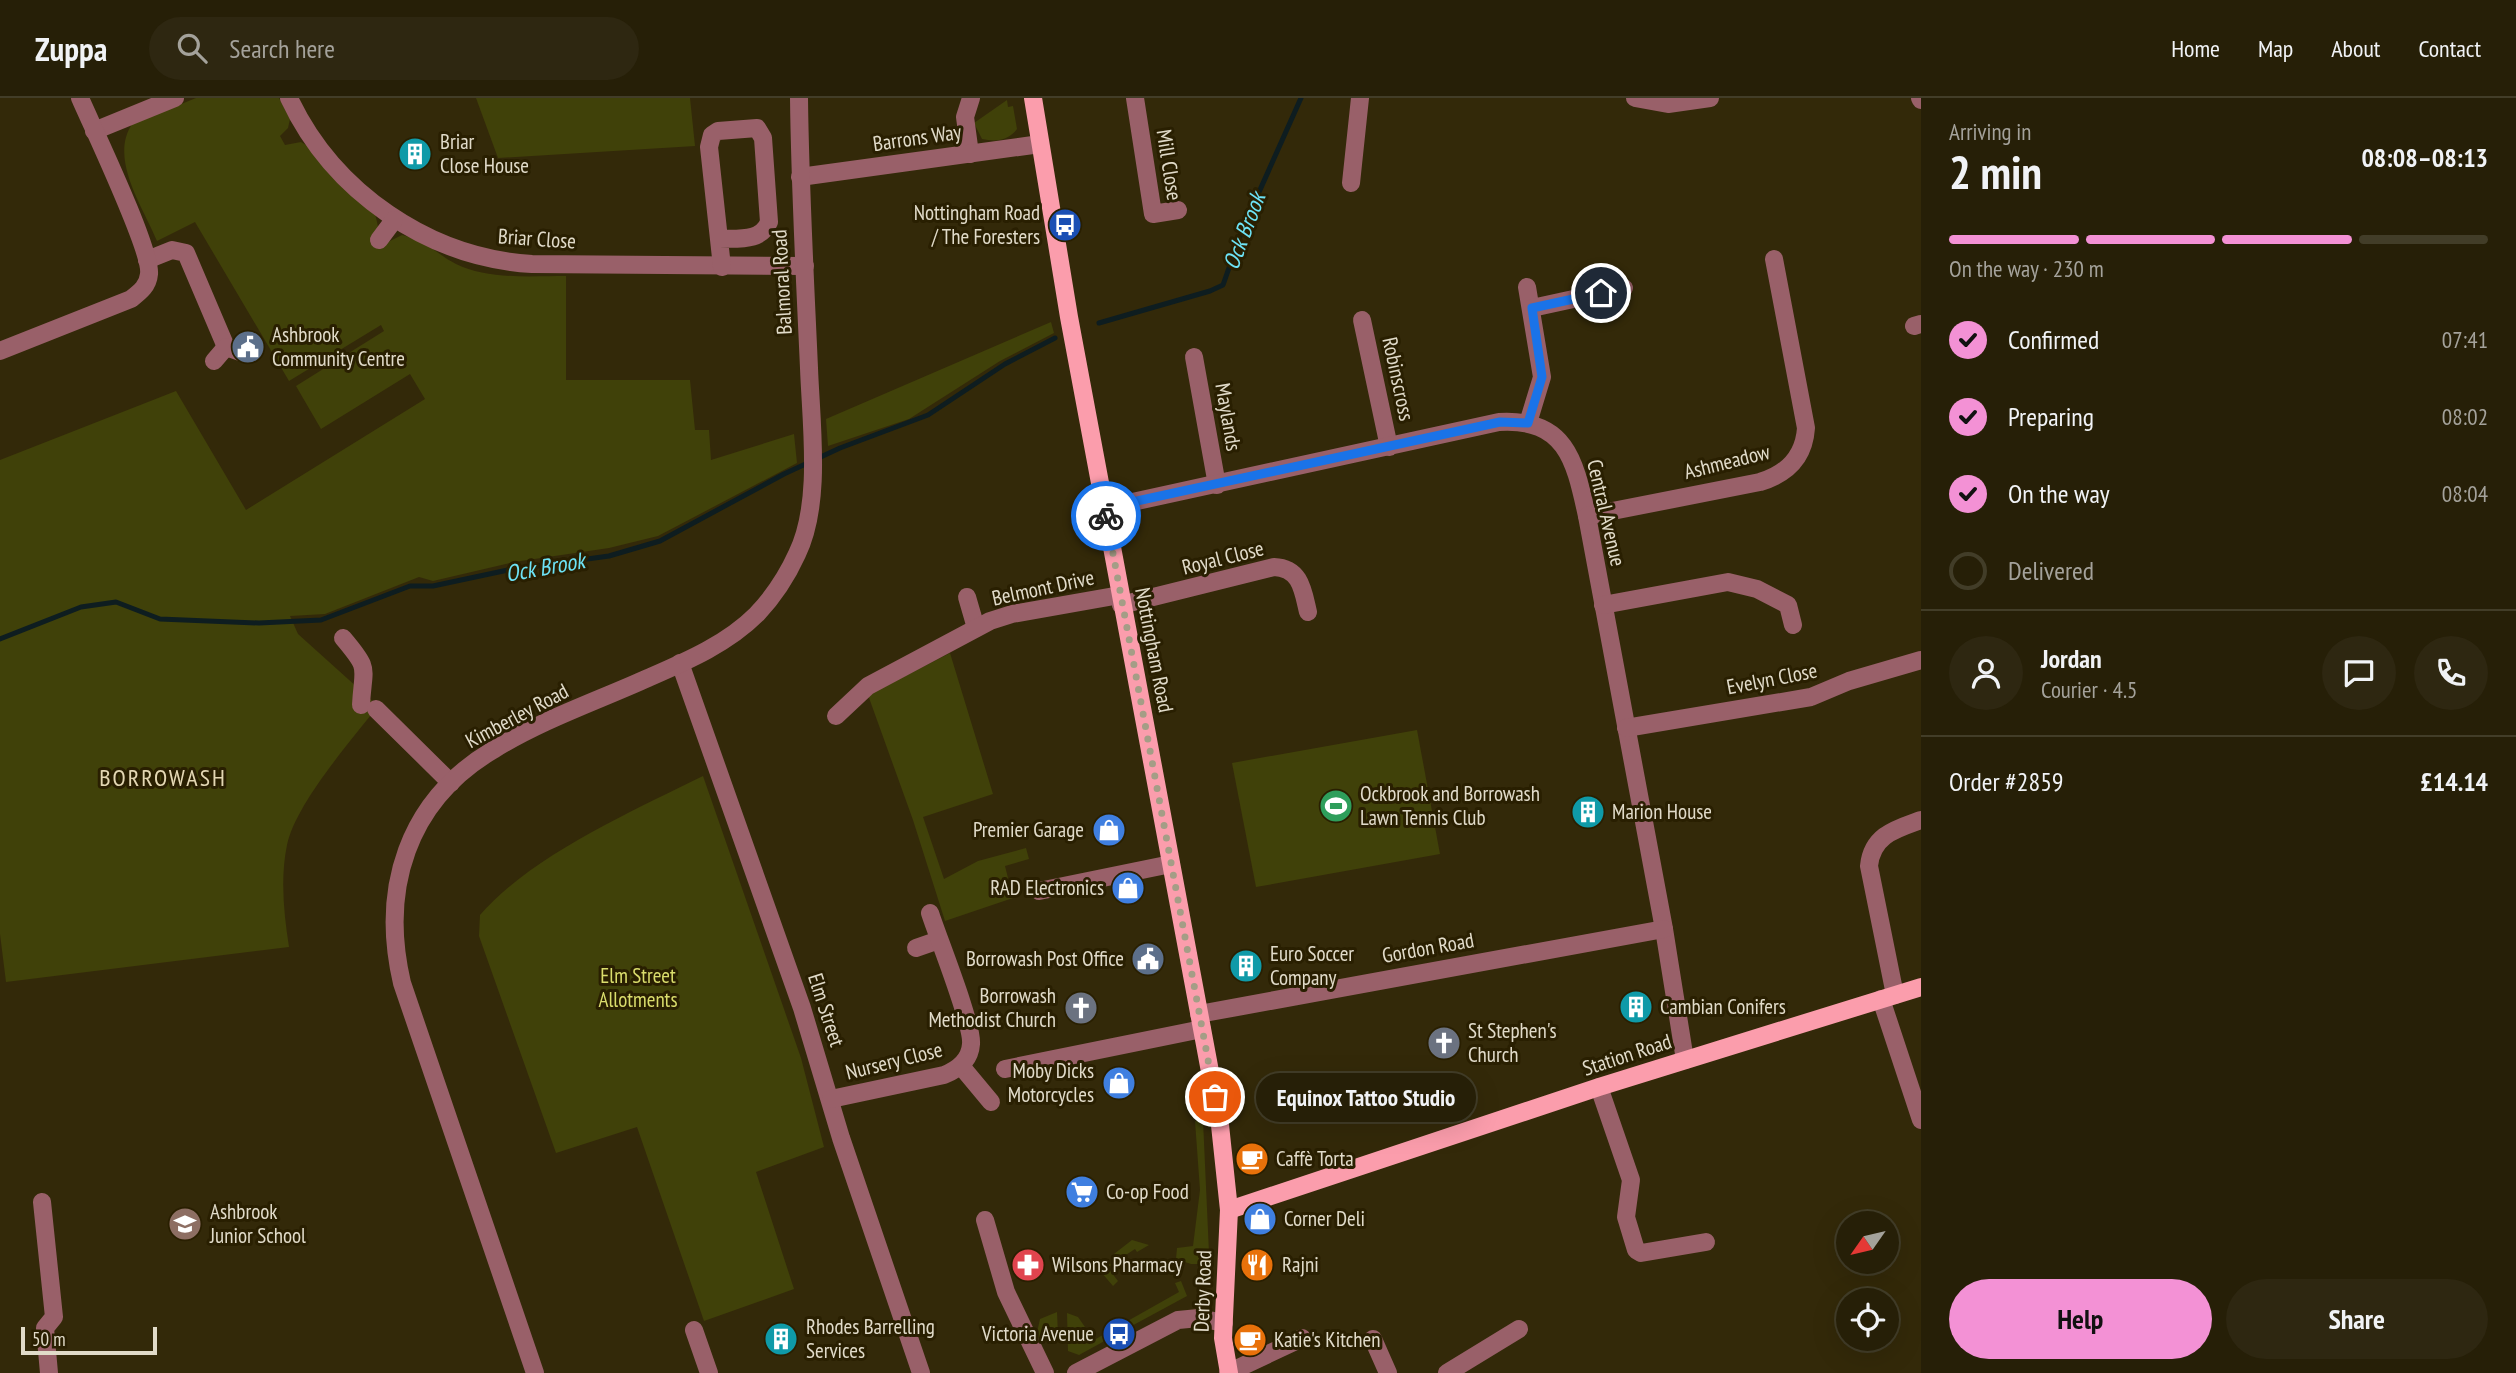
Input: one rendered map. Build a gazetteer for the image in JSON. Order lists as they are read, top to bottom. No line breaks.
{"streets":{"main road":["Nottingham Road","Station Road","Derby Road"],"street":["Barrons Way","Mill Close","Briar Close","Balmoral Road","Robinscross","Maylands","Ashmeadow","Central Avenue","Royal Close","Belmont Drive","Evelyn Close","Kimberley Road","Gordon Road","Elm Street","Nursery Close"]},"crossings":[["Barrons Way","Balmoral Road"],["Barrons Way","Nottingham Road"],["Briar Close","Balmoral Road"],["Balmoral Road","Kimberley Road"],["Ashmeadow","Central Avenue"],["Central Avenue","Evelyn Close"],["Central Avenue","Gordon Road"],["Central Avenue","Station Road"],["Royal Close","Belmont Drive"],["Royal Close","Nottingham Road"],["Belmont Drive","Nottingham Road"],["Nottingham Road","Gordon Road"],["Nottingham Road","Station Road"],["Nottingham Road","Derby Road"],["Kimberley Road","Elm Street"],["Elm Street","Nursery Close"],["Station Road","Derby Road"]],"districts":["BORROWASH"],"water":["Ock Brook"],"parks":["Elm Street Allotments"],"places":{"building":["Briar Close House","Marion House","Euro Soccer Company","Cambian Conifers","Rhodes Barrelling Services"],"bus stop":["Nottingham Road / The Foresters","Victoria Avenue"],"public building":["Ashbrook Community Centre","Borrowash Post Office"],"sports":["Ockbrook and Borrowash Lawn Tennis Club"],"shop":["Premier Garage","RAD Electronics","Moby Dicks Motorcycles","Corner Deli"],"church":["Borrowash Methodist Church","St Stephen's Church"],"other":["Equinox Tattoo Studio"],"cafe":["Caffè Torta","Katie's Kitchen"],"supermarket":["Co-op Food"],"school or university":["Ashbrook Junior School"],"pharmacy":["Wilsons Pharmacy"],"restaurant":["Rajni"]},"scale_bar":"50 m","north":"bottom left","page":{"header":"Zuppa","search":"Search here","nav":["Home","Map","About","Contact"],"heading":["2 min","Arriving in","08:08–08:13"],"panel":["Jordan","Courier · 4.5","Order #2859","£14.14"],"bar":"On the way · 230 m","list":[["Confirmed","07:41"],["Preparing","08:02"],["On the way","08:04"],"Delivered"],"bubble":"Equinox Tattoo Studio","buttons":["Help","Share"],"scale":"50 m"}}
